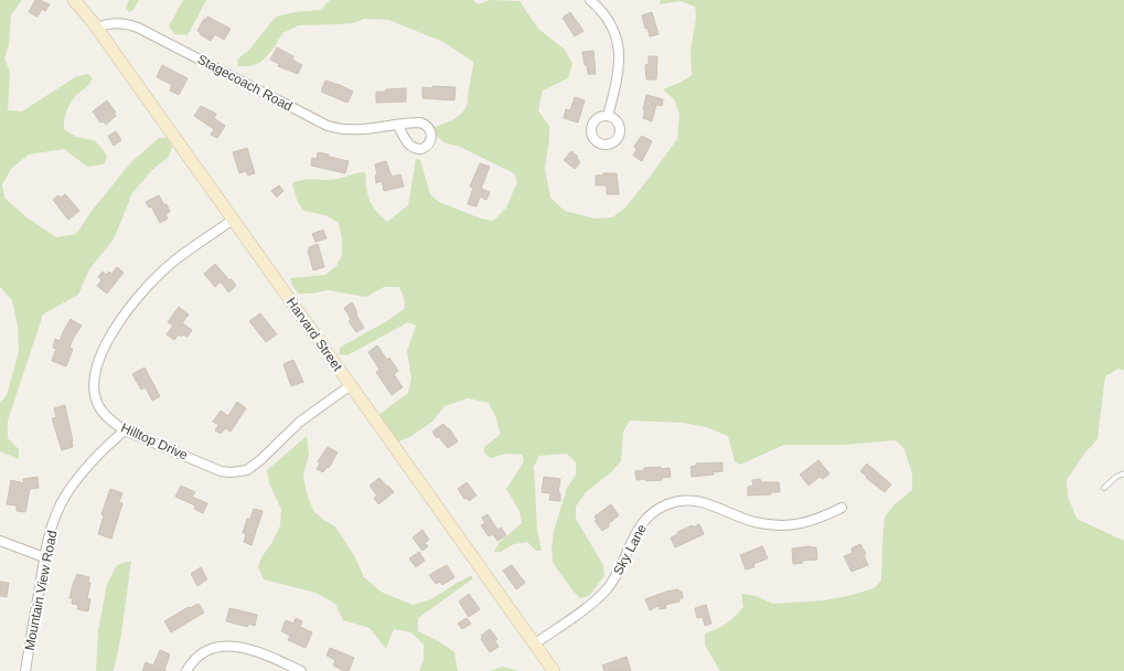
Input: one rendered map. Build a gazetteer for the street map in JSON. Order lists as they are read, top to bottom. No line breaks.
{"streets":{"main road":["Harvard Street"],"street":["Stagecoach Road","Hilltop Drive","Sky Lane","Mountain View Road"]},"crossings":[["Stagecoach Road","Harvard Street"],["Harvard Street","Hilltop Drive"],["Harvard Street","Sky Lane"],["Hilltop Drive","Mountain View Road"]]}
